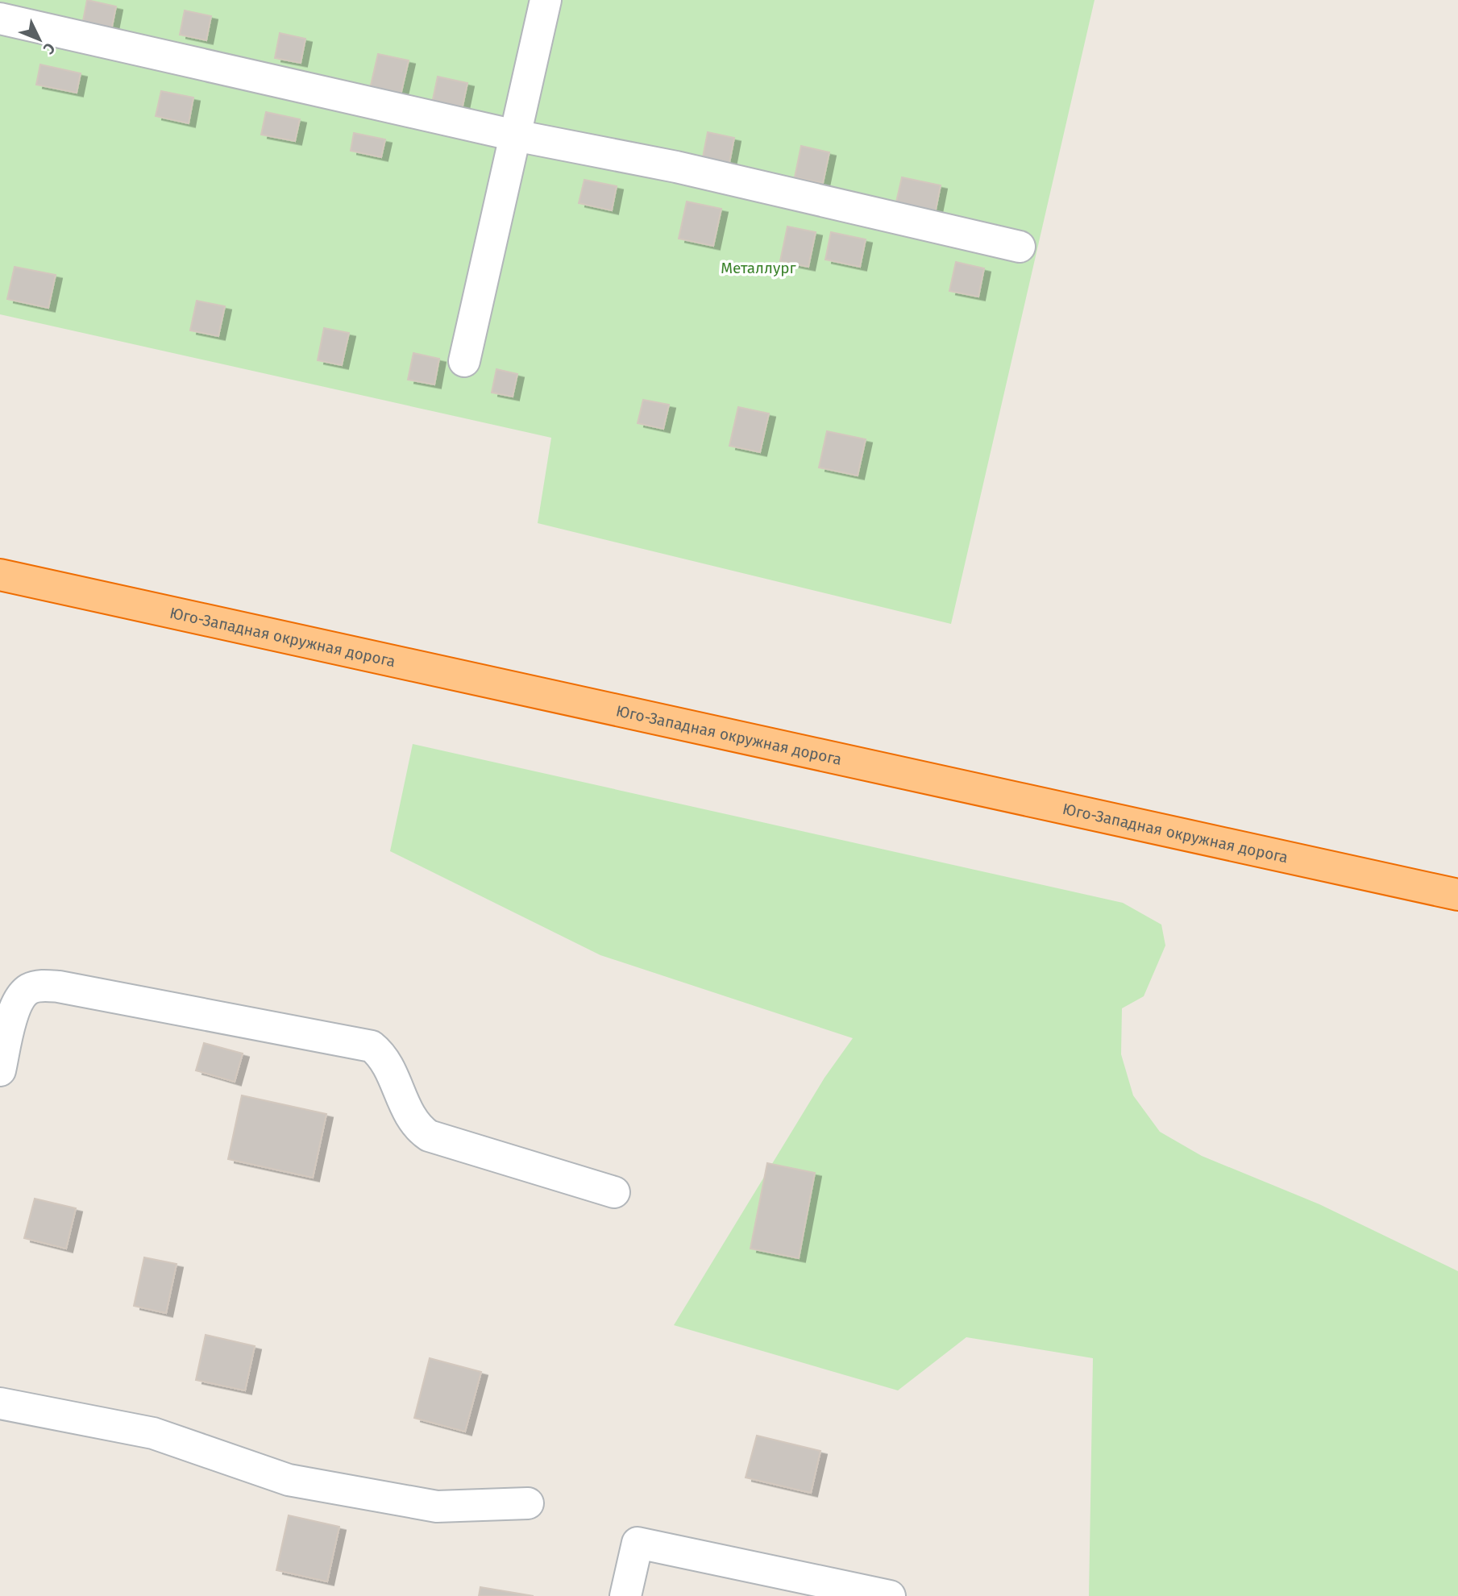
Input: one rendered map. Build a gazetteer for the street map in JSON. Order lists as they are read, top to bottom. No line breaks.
{"streets":{"highway":["Юго-Западная окружная дорога"]},"parks":["Металлург"],"north":"bottom right"}
